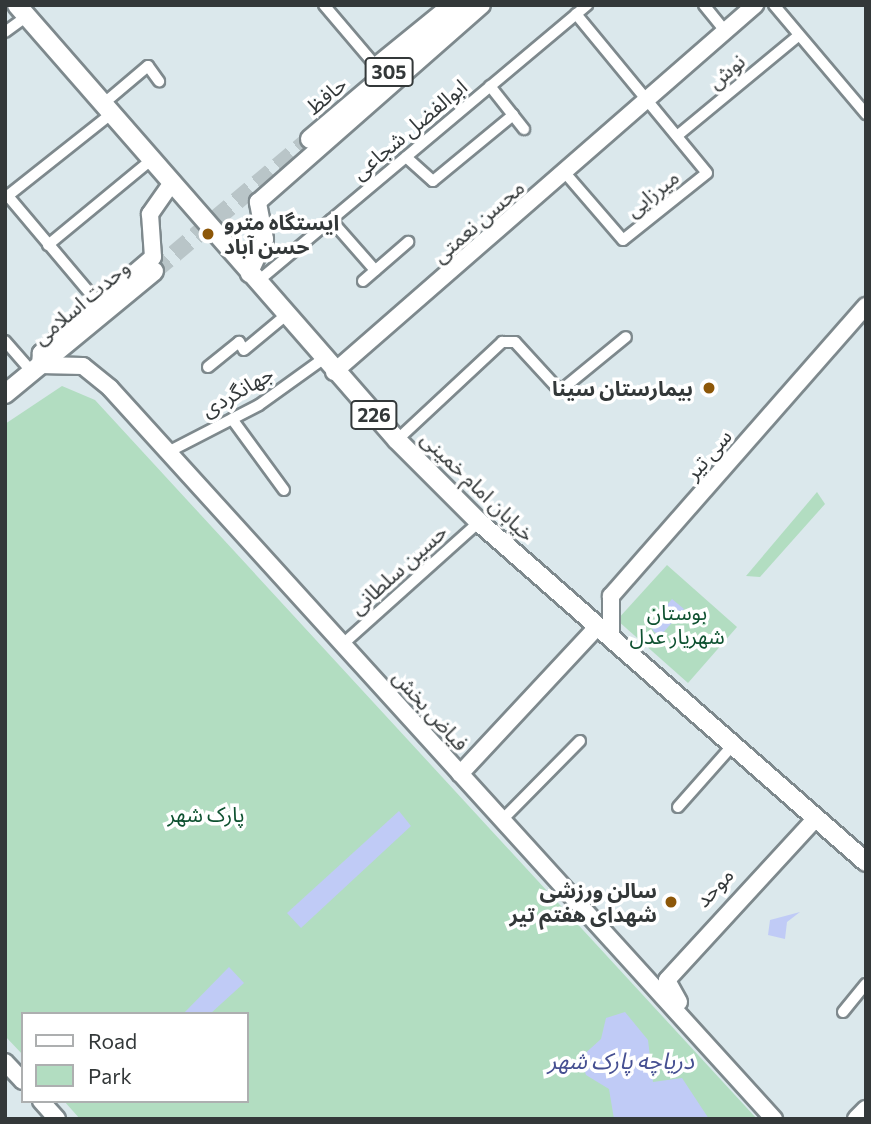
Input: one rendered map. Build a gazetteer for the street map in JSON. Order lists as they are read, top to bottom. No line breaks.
{"streets":{"main road":["305","حافظ","وحدت اسلامی","226","خیابان امام خمینی"],"street":["نوش","ابوالفضل شجاعی","میرزایی","محسن نعمتی","جهانگردی","سی تیر","حسین سلطانی","فیاض بخش","موحد"]},"crossings":[["نوش","میرزایی"],["305","ابوالفضل شجاعی"],["305","خیابان امام خمینی"],["ابوالفضل شجاعی","خیابان امام خمینی"],["میرزایی","محسن نعمتی"],["محسن نعمتی","جهانگردی"],["محسن نعمتی","خیابان امام خمینی"],["وحدت اسلامی","فیاض بخش"],["جهانگردی","خیابان امام خمینی"],["جهانگردی","فیاض بخش"],["سی تیر","خیابان امام خمینی"],["خیابان امام خمینی","حسین سلطانی"],["خیابان امام خمینی","موحد"],["حسین سلطانی","فیاض بخش"],["فیاض بخش","موحد"]],"water":["دریاچه پارک شهر"],"parks":["بوستان شهریار عدل","پارک شهر"],"places":["ایستگاه مترو حسن آباد","بیمارستان سینا","سالن ورزشی شهدای هفتم تیر"],"legend":["Road","Park"]}
